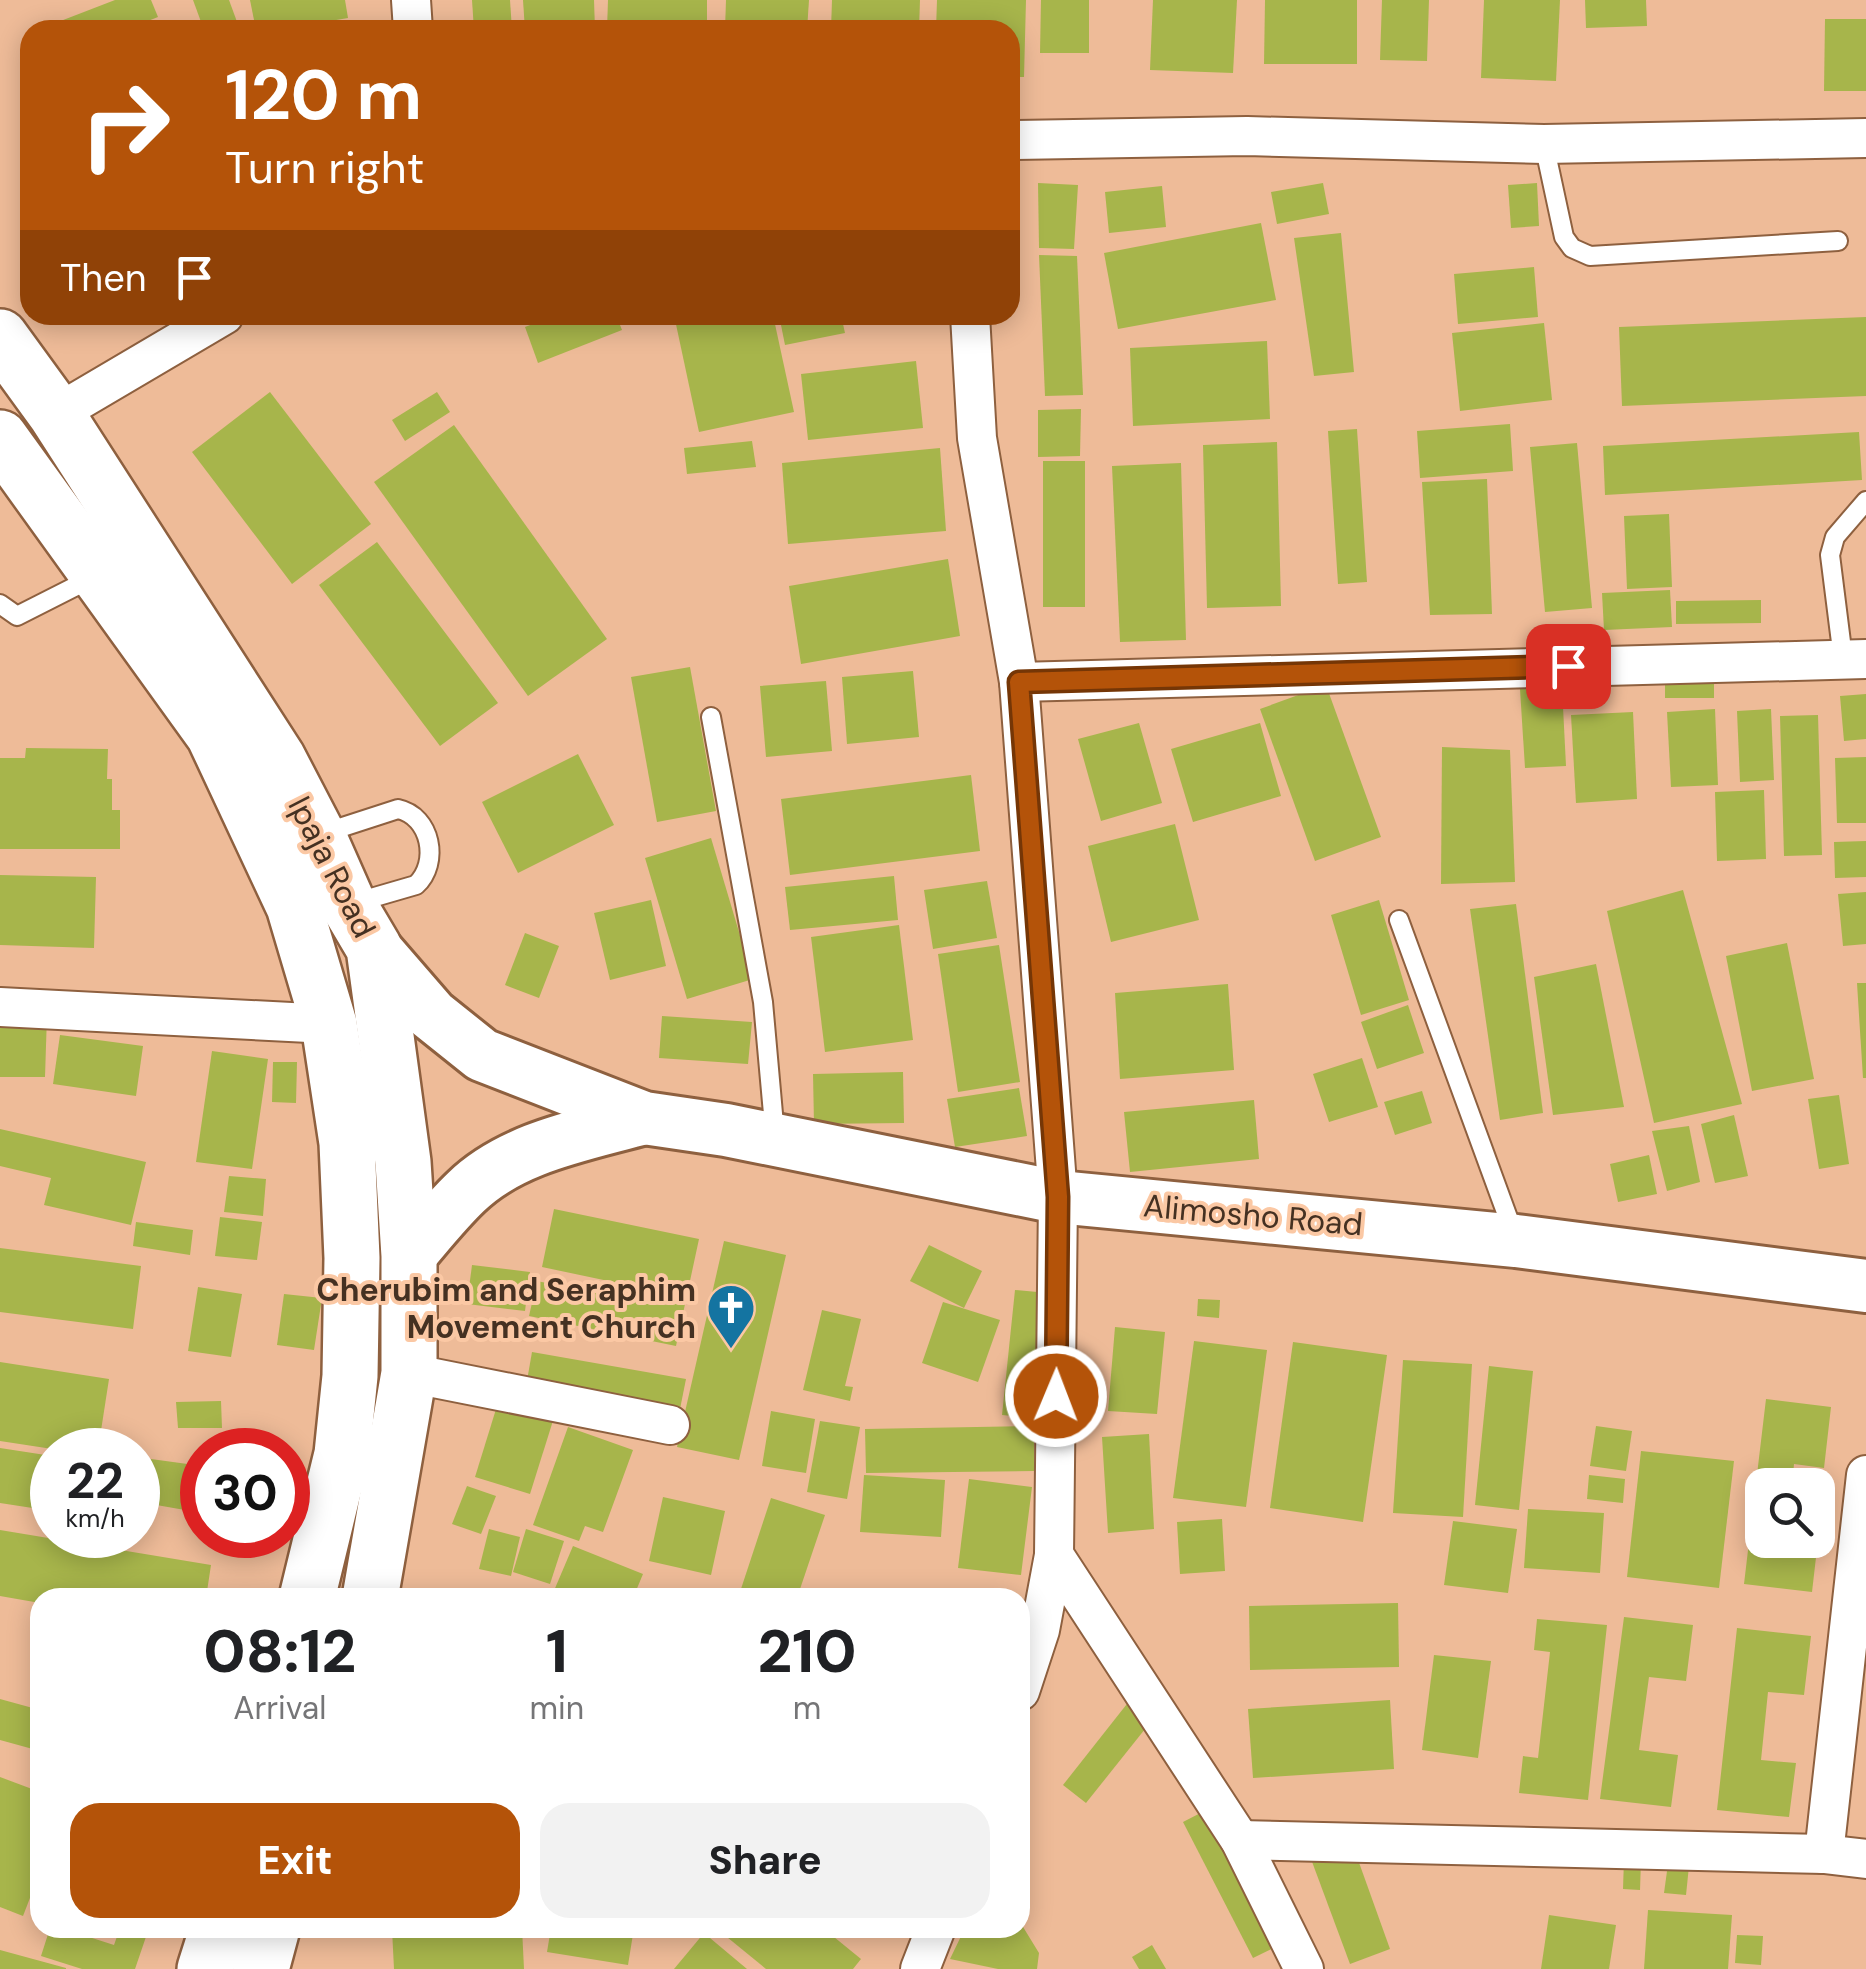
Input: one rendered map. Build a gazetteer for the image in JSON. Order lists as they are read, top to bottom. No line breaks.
{"streets":{"main road":["Ipaja Road","Alimosho Road"]},"crossings":[["Ipaja Road","Alimosho Road"]],"places":{"church":["Cherubim and Seraphim Movement Church"]},"page":{"turn":["120 m","Turn right"],"then":"Then","speed":"22 km/h","limit":"30","eta":["08:12","Arrival","1","min","210","m"],"buttons":["Exit","Share"]}}
